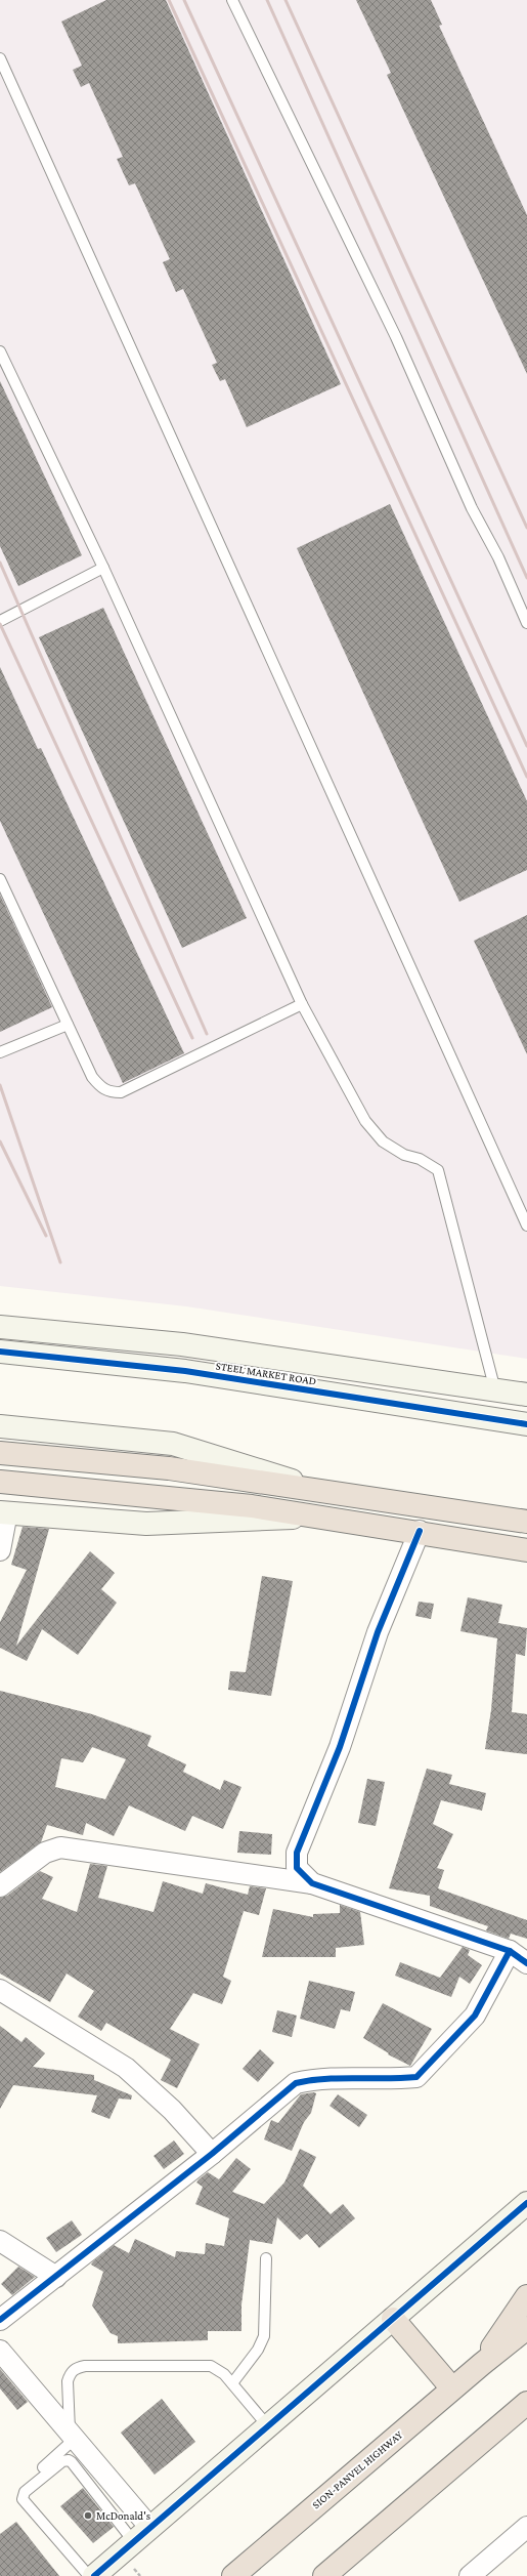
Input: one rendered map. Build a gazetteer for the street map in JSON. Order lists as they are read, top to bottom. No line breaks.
{"streets":{"highway":["SION-PANVEL HIGHWAY"],"street":["STEEL MARKET ROAD"]},"places":["McDonald's"]}
